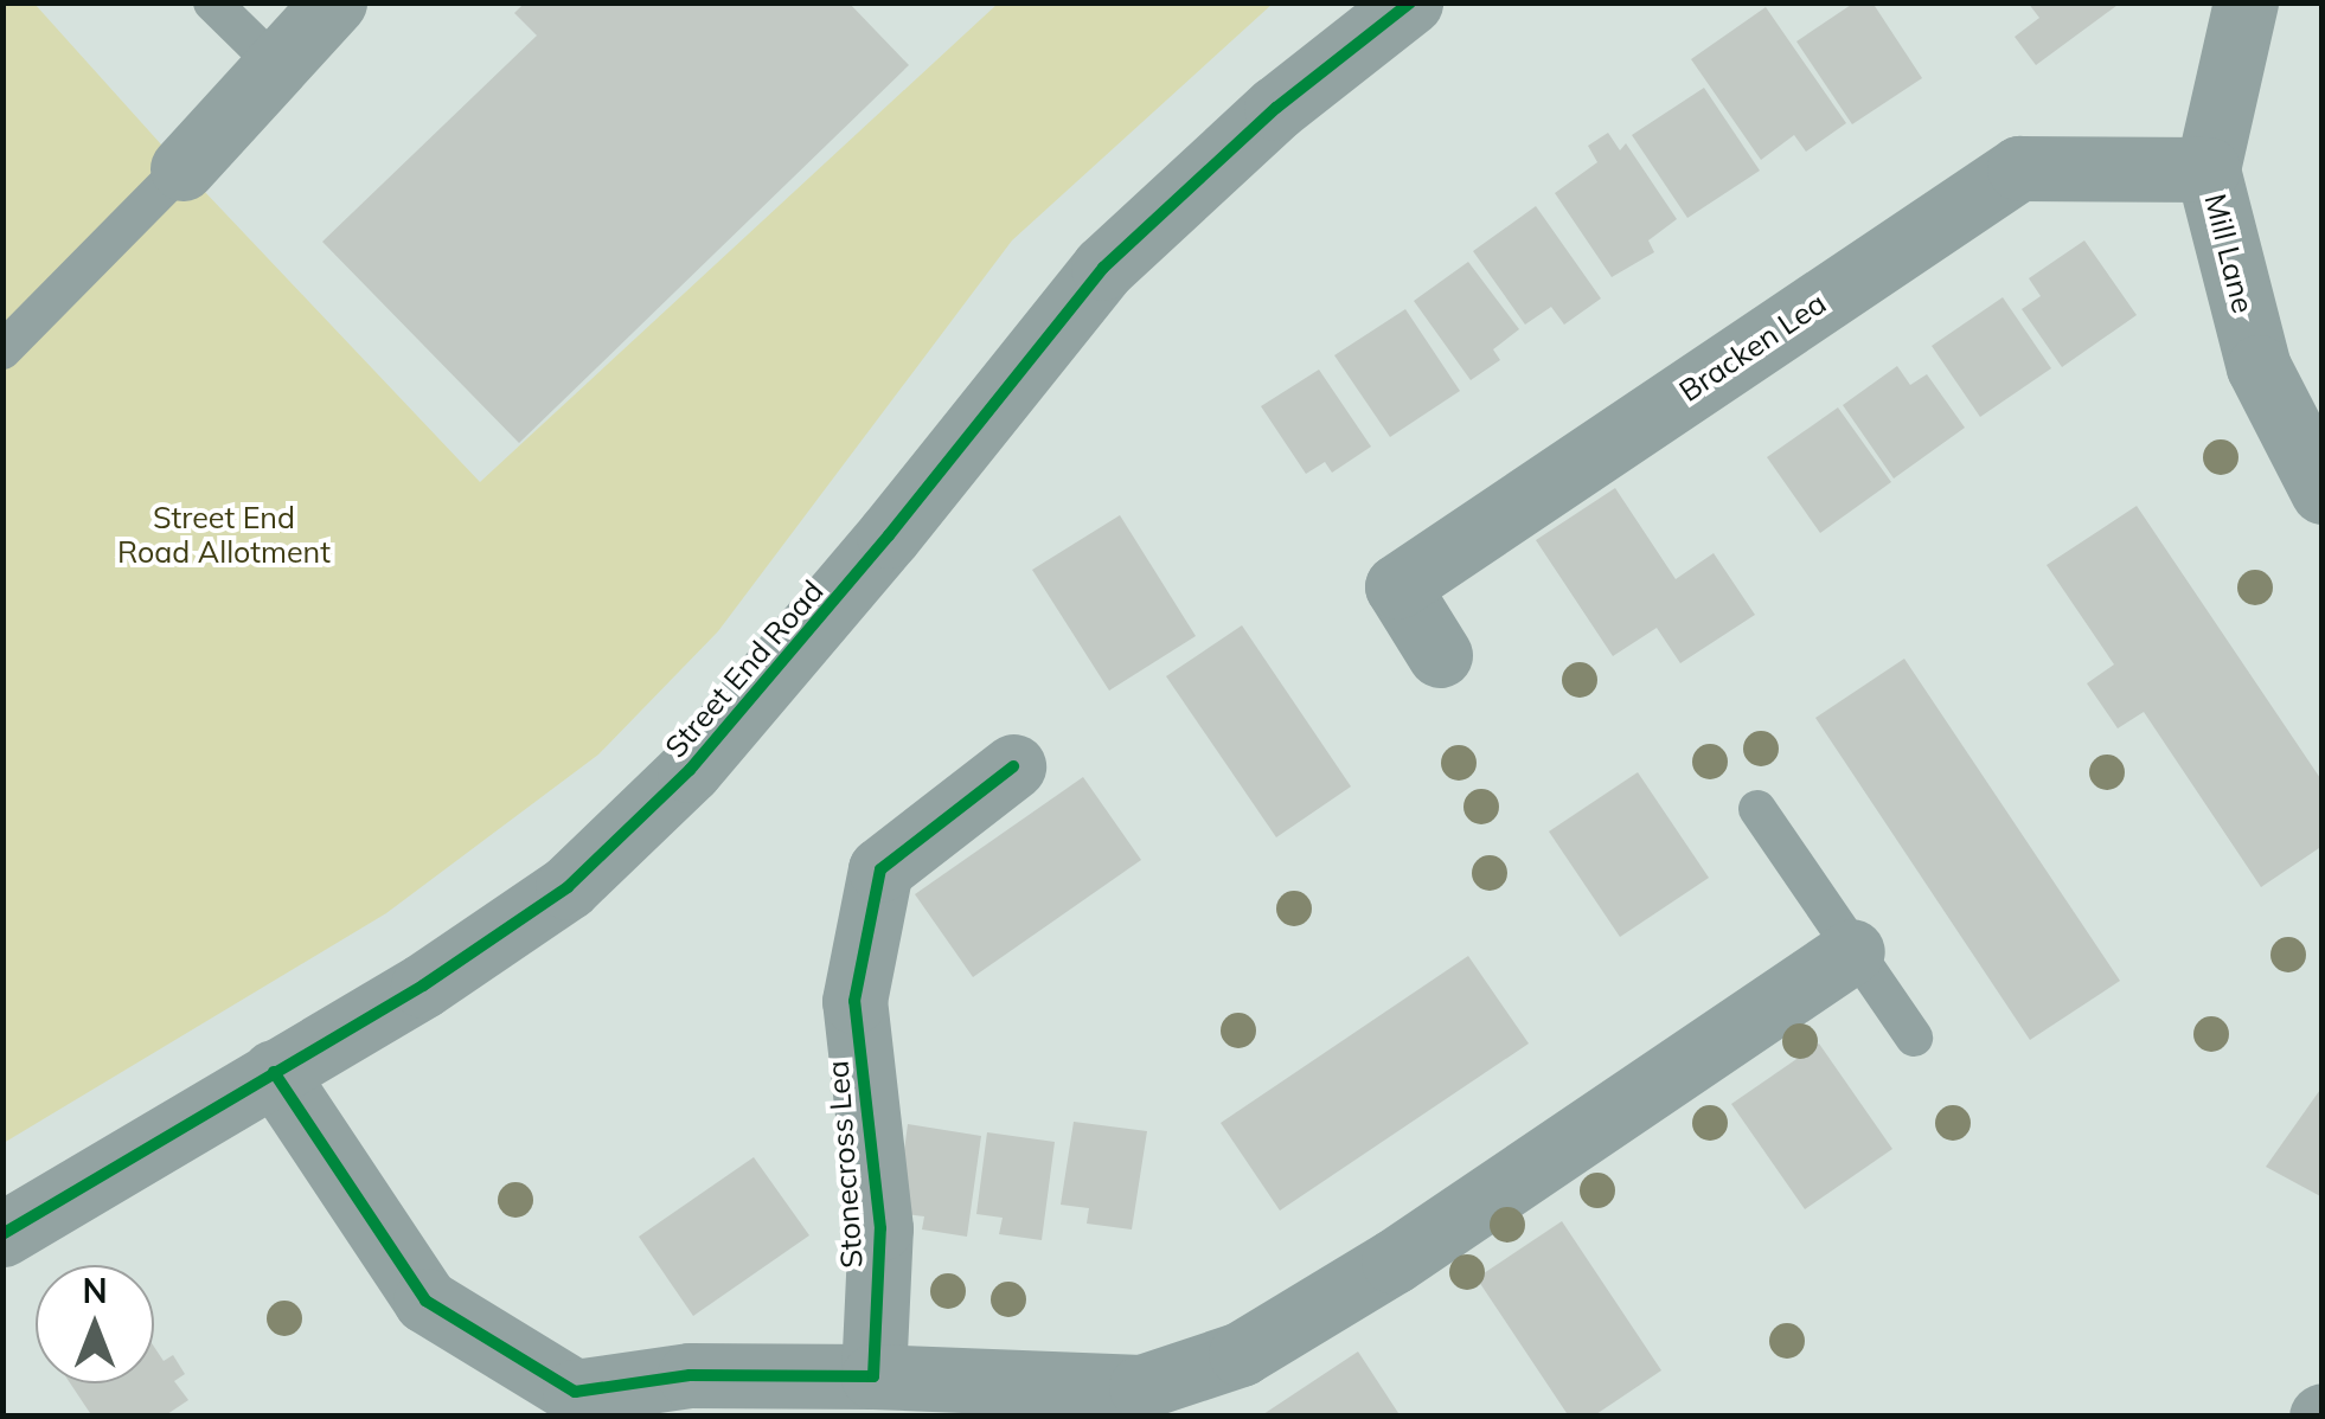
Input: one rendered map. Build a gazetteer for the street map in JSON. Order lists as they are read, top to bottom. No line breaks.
{"streets":{"street":["Mill Lane","Bracken Lea","Street End Road","Stonecross Lea"]},"crossings":[["Mill Lane","Bracken Lea"]],"parks":["Street End Road Allotment"],"north":"top"}
